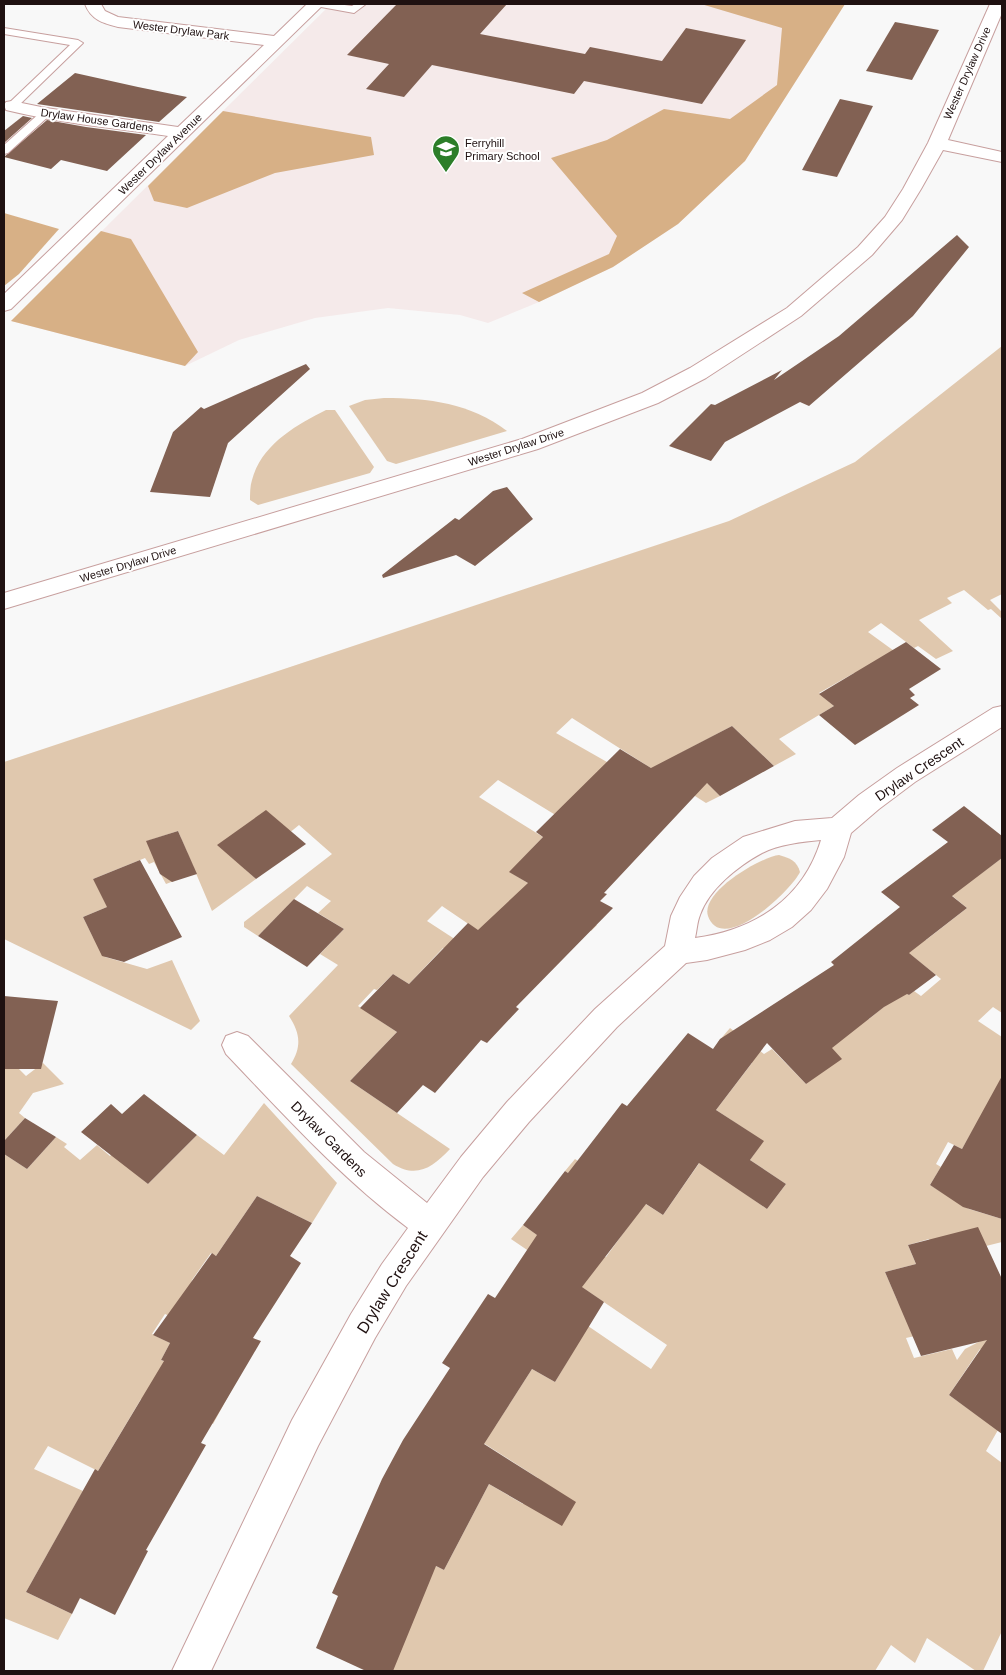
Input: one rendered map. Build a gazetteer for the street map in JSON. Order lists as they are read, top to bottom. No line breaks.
{"streets":{"street":["Wester Drylaw Park","Wester Drylaw Drive","Drylaw House Gardens","Wester Drylaw Avenue","Drylaw Crescent","Drylaw Gardens"]},"crossings":[["Wester Drylaw Park","Wester Drylaw Avenue"],["Drylaw House Gardens","Wester Drylaw Avenue"],["Drylaw Crescent","Drylaw Gardens"]],"places":{"school or university":["Ferryhill Primary School"]}}
